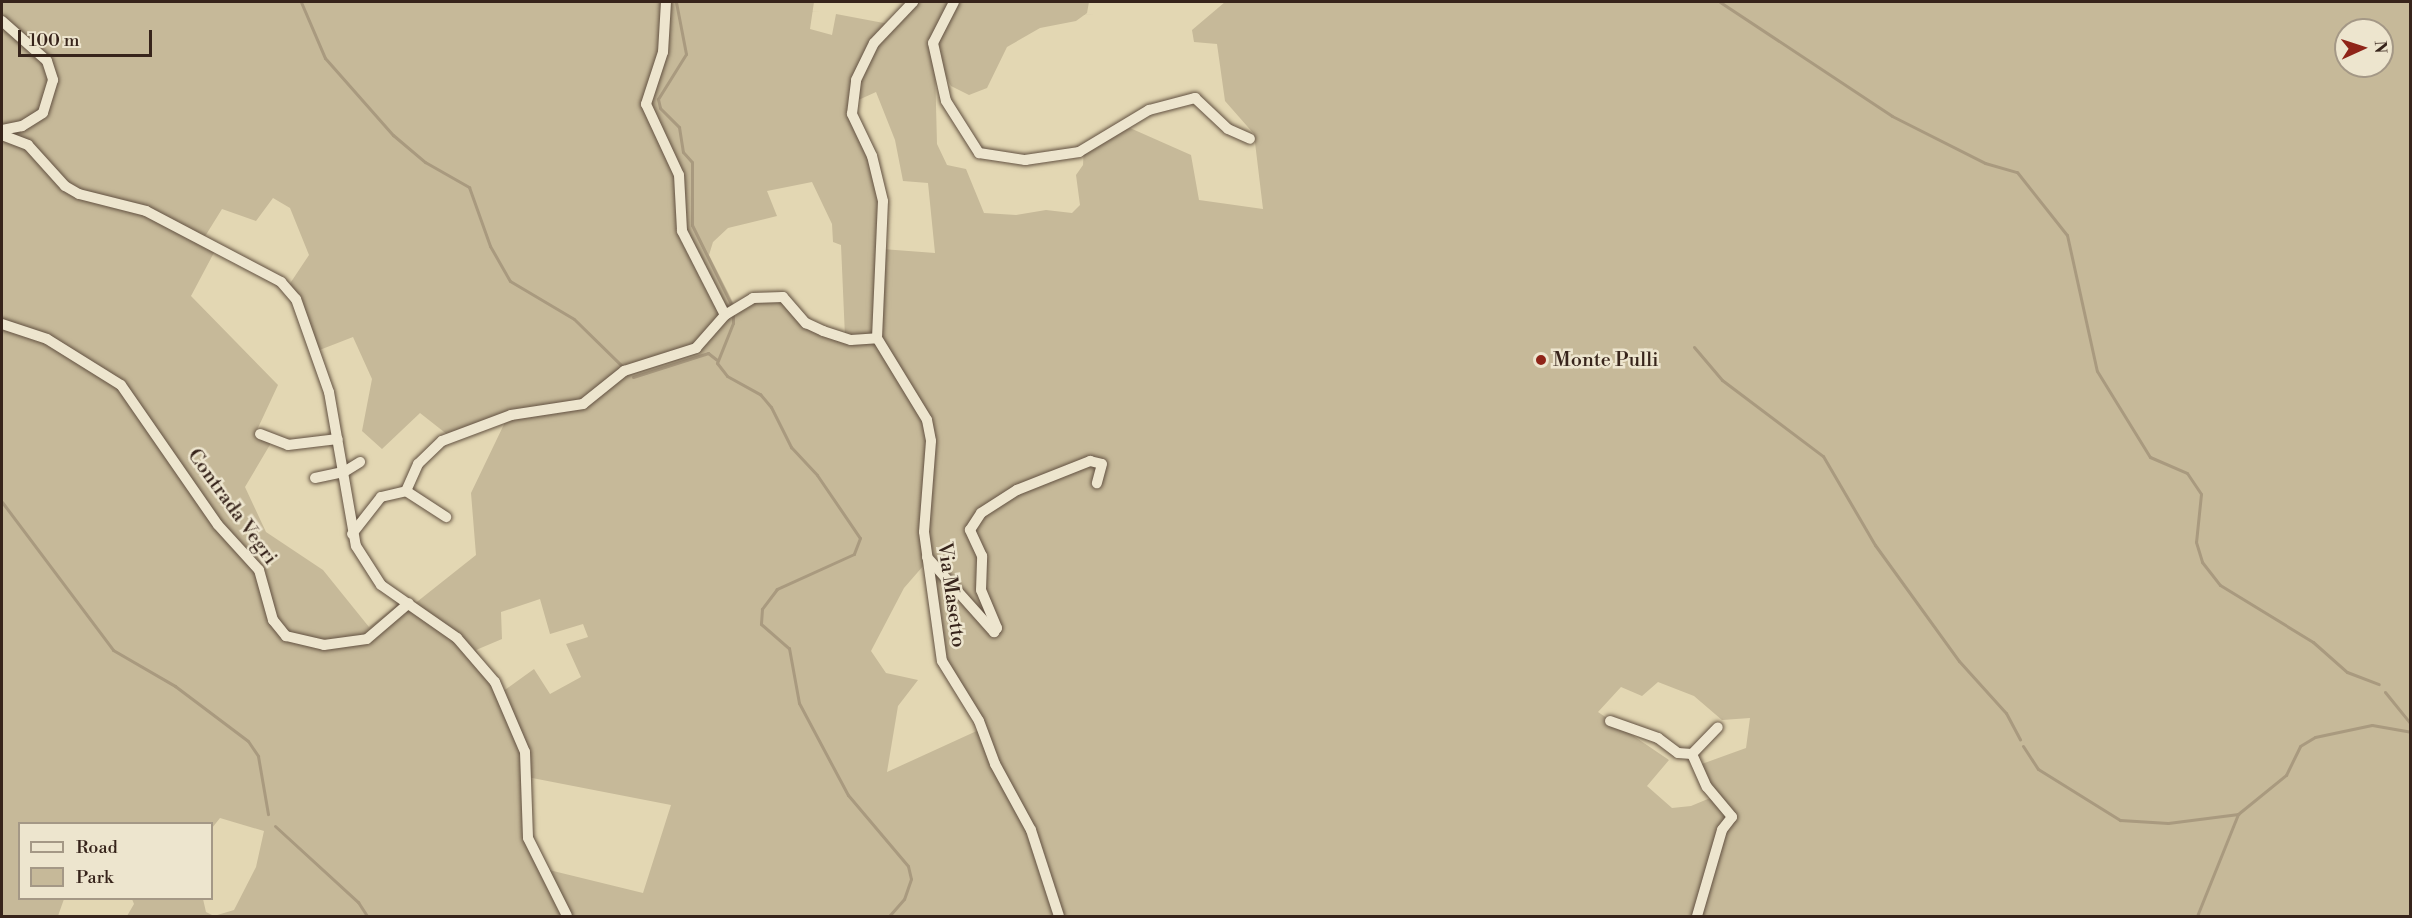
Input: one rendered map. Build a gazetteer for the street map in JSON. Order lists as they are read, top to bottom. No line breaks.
{"streets":{"street":["Contrada Vegri","Via Masetto"]},"places":["Monte Pulli"],"legend":["Road","Park"],"scale_bar":"100 m","north":"right"}
